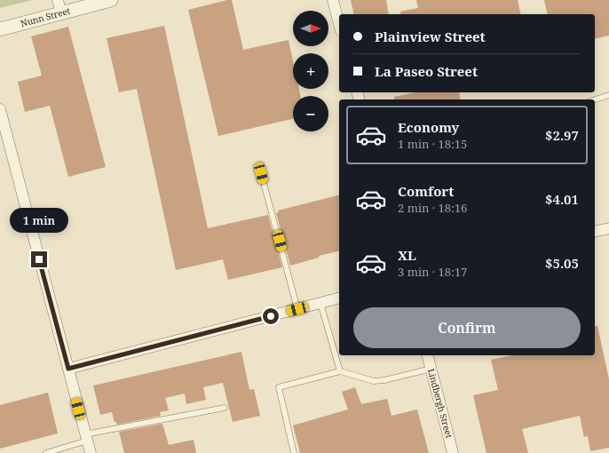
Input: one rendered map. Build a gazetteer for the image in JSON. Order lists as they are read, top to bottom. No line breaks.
{"streets":{"street":["Nunn Street","Lindbergh Street"]},"north":"right","page":{"map_buttons":["+","−"],"banner":["Plainview Street","La Paseo Street"],"list":[{"name":"Economy","note":"1 min · 18:15","value":"$2.97"},{"name":"Comfort","note":"2 min · 18:16","value":"$4.01"},{"name":"XL","note":"3 min · 18:17","value":"$5.05"}],"bubble":"1 min","buttons":"Confirm"}}
